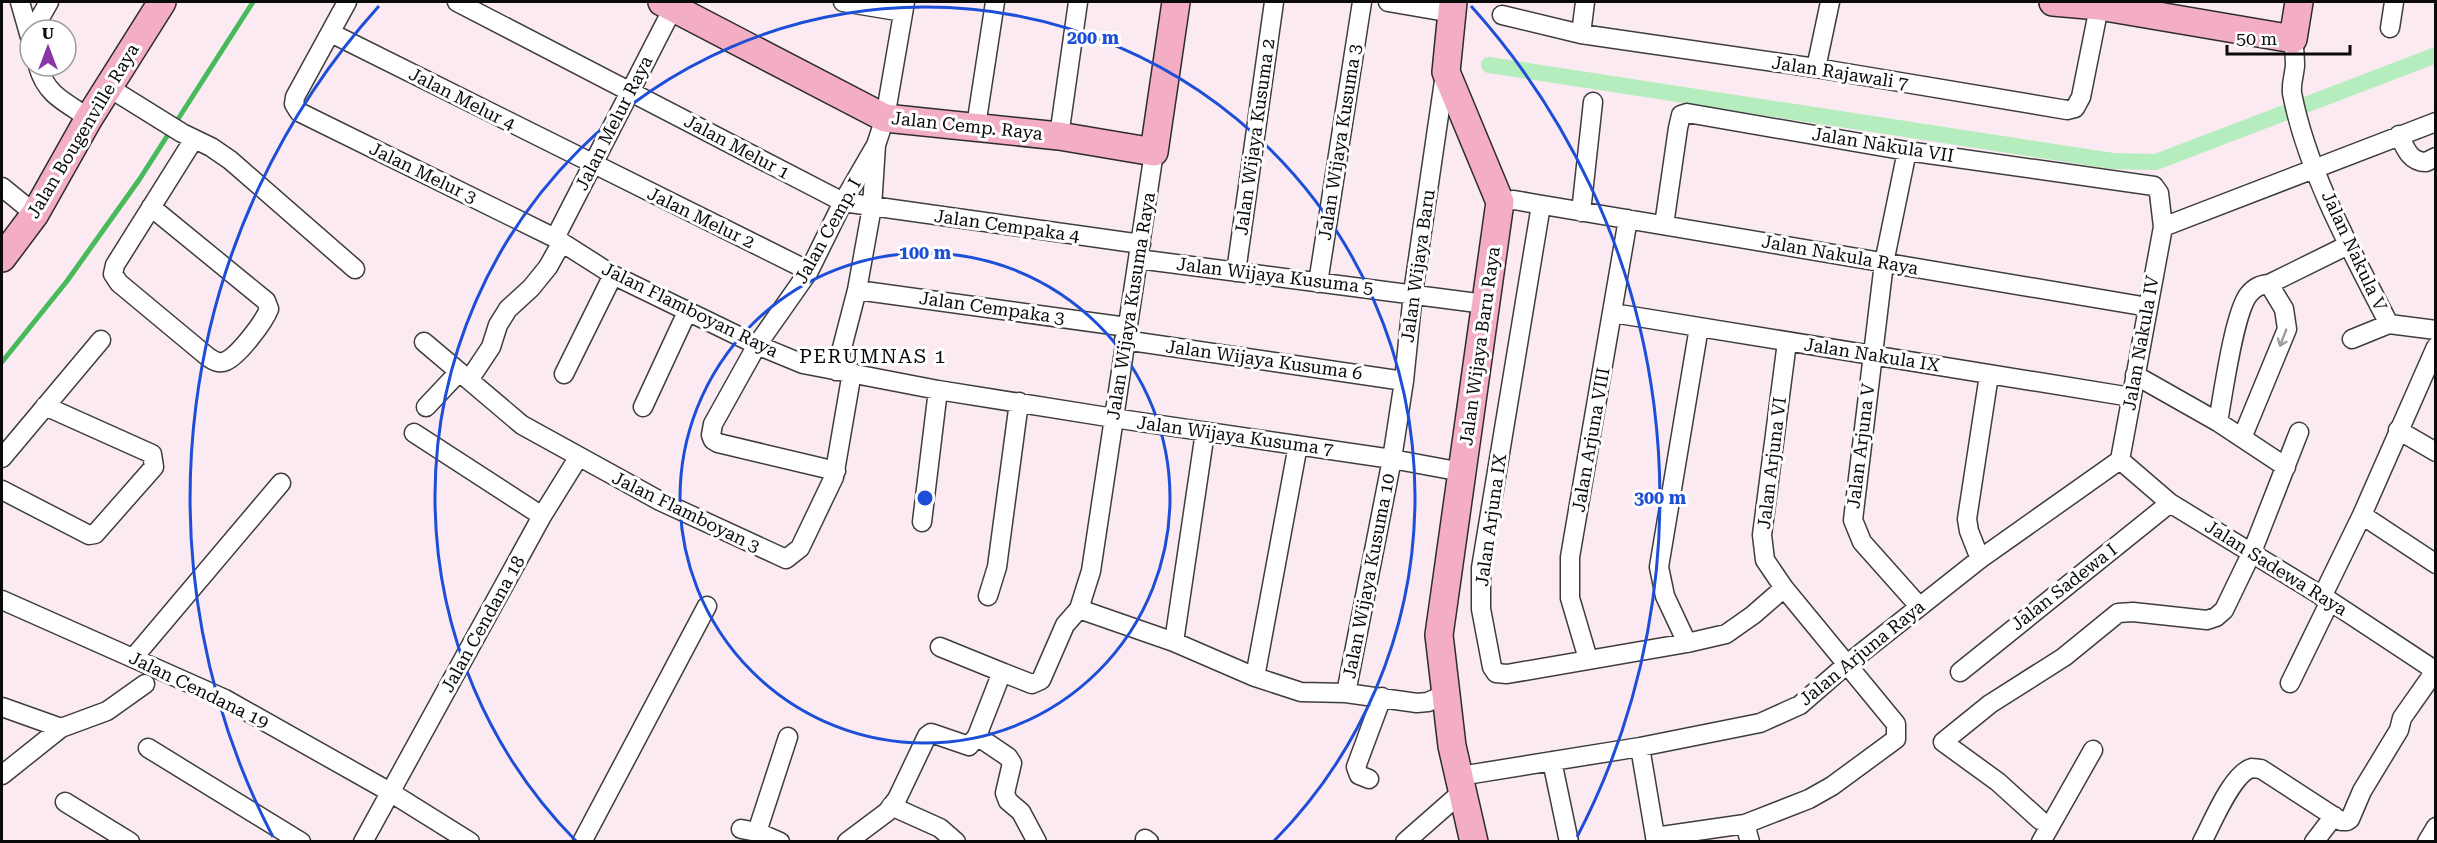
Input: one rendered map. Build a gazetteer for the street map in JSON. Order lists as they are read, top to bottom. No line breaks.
{"streets":{"street":["Jalan Rajawali 7","Jalan Melur 4","Jalan Melur Raya","Jalan Cemp. Raya","Jalan Bougenville Raya","Jalan Wijaya Kusuma 2","Jalan Wijaya Kusuma 3","Jalan Nakula VII","Jalan Melur 1","Jalan Melur 3","Jalan Melur 2","Jalan Cempaka 4","Jalan Cemp. I","Jalan Nakula V","Jalan Nakula Raya","Jalan Wijaya Baru","Jalan Wijaya Kusuma 5","Jalan Wijaya Kusuma Raya","Jalan Cempaka 3","Jalan Flamboyan Raya","Jalan Nakula IV","Jalan Wijaya Baru Raya","Jalan Nakula IX","Jalan Wijaya Kusuma 6","Jalan Wijaya Kusuma 7","Jalan Arjuna VIII","Jalan Arjuna V","Jalan Arjuna VI","Jalan Flamboyan 3","Jalan Arjuna IX","Jalan Sadewa Raya","Jalan Wijaya Kusuma 10","Jalan Sadewa I","Jalan Cendana 18","Jalan Arjuna Raya","Jalan Cendana 19"]},"crossings":[["Jalan Melur 4","Jalan Melur Raya"],["Jalan Melur 4","Jalan Melur 3"],["Jalan Melur 4","Jalan Melur 2"],["Jalan Melur Raya","Jalan Cemp. Raya"],["Jalan Melur Raya","Jalan Melur 1"],["Jalan Melur Raya","Jalan Melur 3"],["Jalan Melur Raya","Jalan Melur 2"],["Jalan Melur Raya","Jalan Flamboyan Raya"],["Jalan Melur Raya","Jalan Flamboyan 3"],["Jalan Cemp. Raya","Jalan Cemp. I"],["Jalan Cemp. Raya","Jalan Wijaya Kusuma Raya"],["Jalan Wijaya Kusuma 2","Jalan Wijaya Kusuma 5"],["Jalan Wijaya Kusuma 3","Jalan Wijaya Kusuma 5"],["Jalan Nakula VII","Jalan Nakula Raya"],["Jalan Nakula VII","Jalan Nakula IV"],["Jalan Nakula VII","Jalan Arjuna V"],["Jalan Melur 1","Jalan Cempaka 4"],["Jalan Melur 1","Jalan Cemp. I"],["Jalan Melur 3","Jalan Flamboyan Raya"],["Jalan Melur 2","Jalan Cemp. I"],["Jalan Cempaka 4","Jalan Cemp. I"],["Jalan Cempaka 4","Jalan Wijaya Kusuma 5"],["Jalan Cempaka 4","Jalan Wijaya Kusuma Raya"],["Jalan Cemp. I","Jalan Cempaka 3"],["Jalan Cemp. I","Jalan Flamboyan Raya"],["Jalan Cemp. I","Jalan Flamboyan 3"],["Jalan Nakula Raya","Jalan Nakula IV"],["Jalan Nakula Raya","Jalan Wijaya Baru Raya"],["Jalan Nakula Raya","Jalan Arjuna VIII"],["Jalan Nakula Raya","Jalan Arjuna V"],["Jalan Nakula Raya","Jalan Arjuna IX"],["Jalan Wijaya Baru","Jalan Wijaya Kusuma 5"],["Jalan Wijaya Baru","Jalan Wijaya Kusuma 6"],["Jalan Wijaya Baru","Jalan Wijaya Kusuma 7"],["Jalan Wijaya Baru","Jalan Wijaya Kusuma 10"],["Jalan Wijaya Kusuma 5","Jalan Wijaya Kusuma Raya"],["Jalan Wijaya Kusuma 5","Jalan Wijaya Baru Raya"],["Jalan Wijaya Kusuma Raya","Jalan Cempaka 3"],["Jalan Wijaya Kusuma Raya","Jalan Flamboyan Raya"],["Jalan Wijaya Kusuma Raya","Jalan Wijaya Kusuma 6"],["Jalan Wijaya Kusuma Raya","Jalan Wijaya Kusuma 7"],["Jalan Cempaka 3","Jalan Wijaya Kusuma 6"],["Jalan Flamboyan Raya","Jalan Wijaya Kusuma 7"],["Jalan Flamboyan Raya","Jalan Flamboyan 3"],["Jalan Nakula IV","Jalan Nakula IX"],["Jalan Nakula IV","Jalan Sadewa Raya"],["Jalan Nakula IV","Jalan Arjuna Raya"],["Jalan Wijaya Baru Raya","Jalan Wijaya Kusuma 7"],["Jalan Wijaya Baru Raya","Jalan Arjuna IX"],["Jalan Wijaya Baru Raya","Jalan Arjuna Raya"],["Jalan Nakula IX","Jalan Arjuna VIII"],["Jalan Nakula IX","Jalan Arjuna V"],["Jalan Nakula IX","Jalan Arjuna VI"],["Jalan Wijaya Kusuma 7","Jalan Wijaya Kusuma 10"],["Jalan Arjuna VIII","Jalan Arjuna IX"],["Jalan Arjuna V","Jalan Arjuna Raya"],["Jalan Arjuna VI","Jalan Arjuna IX"],["Jalan Arjuna VI","Jalan Arjuna Raya"],["Jalan Flamboyan 3","Jalan Cendana 18"],["Jalan Sadewa Raya","Jalan Sadewa I"],["Jalan Sadewa Raya","Jalan Arjuna Raya"],["Jalan Cendana 18","Jalan Cendana 19"]],"districts":["PERUMNAS 1"],"scale_bar":"50 m","north":"top","rings":["200 m","100 m","300 m"]}
